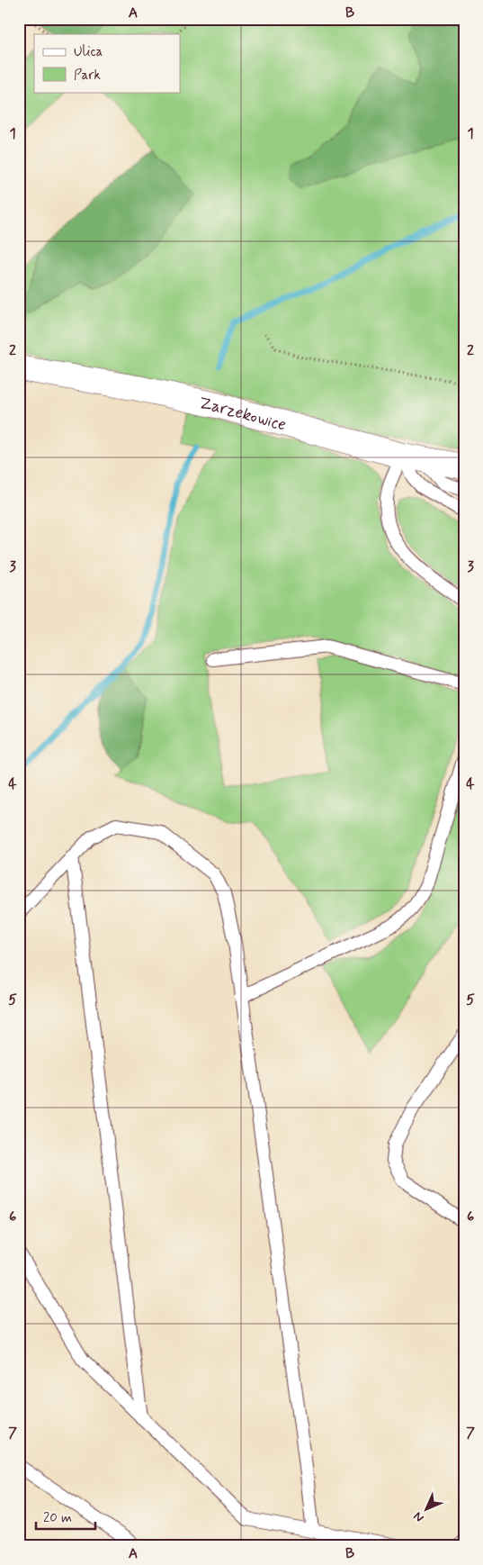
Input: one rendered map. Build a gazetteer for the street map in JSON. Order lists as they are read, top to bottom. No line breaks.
{"streets":{"street":["Zarzekowice"]},"legend":["Ulica","Park"],"scale_bar":"20 m","north":"bottom left","grid":{"columns":["A","B"],"rows":["1","2","3","4","5","6","7"]}}
